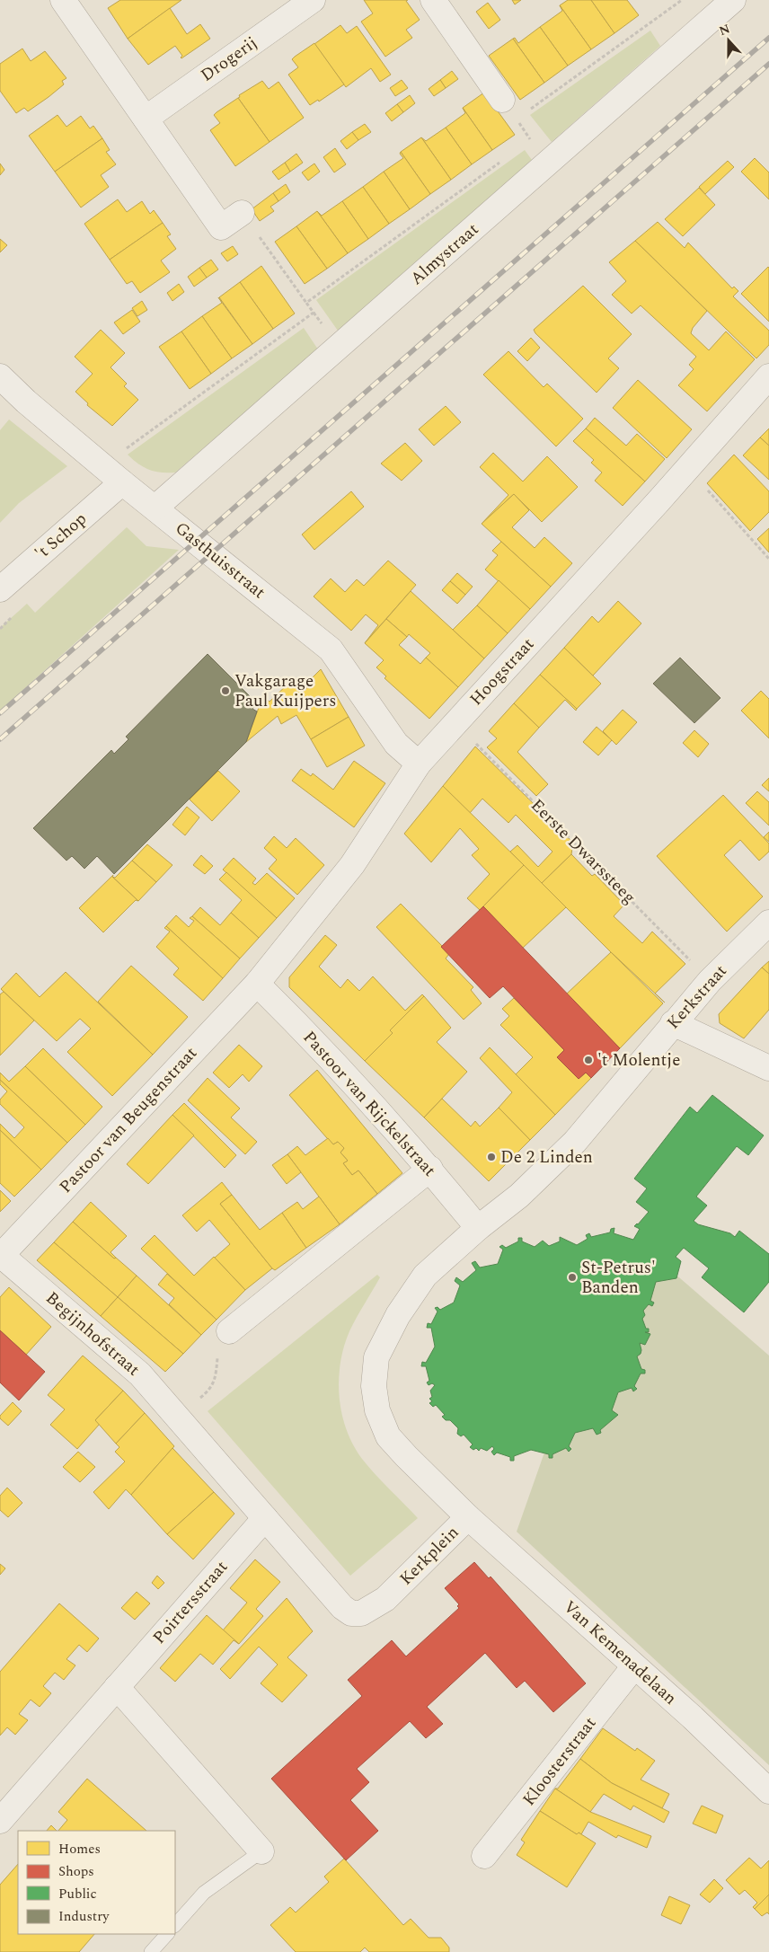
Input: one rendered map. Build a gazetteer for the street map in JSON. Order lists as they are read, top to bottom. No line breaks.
{"streets":{"street":["Drogerij","Almystraat","'t Schop","Gasthuisstraat","Hoogstraat","Kerkstraat","Pastoor van Rijckelstraat","Pastoor van Beugenstraat","Begijnhofstraat","Kerkplein","Poirtersstraat","Van Kemenadelaan","Kloosterstraat"],"path":["Eerste Dwarssteeg"]},"crossings":[["Almystraat","Gasthuisstraat"],["'t Schop","Gasthuisstraat"],["Gasthuisstraat","Hoogstraat"],["Hoogstraat","Eerste Dwarssteeg"],["Hoogstraat","Pastoor van Rijckelstraat"],["Hoogstraat","Pastoor van Beugenstraat"],["Eerste Dwarssteeg","Kerkstraat"],["Kerkstraat","Pastoor van Rijckelstraat"],["Kerkstraat","Kerkplein"],["Pastoor van Rijckelstraat","Pastoor van Beugenstraat"],["Pastoor van Rijckelstraat","Kerkplein"],["Pastoor van Beugenstraat","Begijnhofstraat"],["Begijnhofstraat","Kerkplein"],["Kerkplein","Poirtersstraat"],["Kerkplein","Van Kemenadelaan"],["Van Kemenadelaan","Kloosterstraat"]],"places":["Vakgarage Paul Kuijpers","'t Molentje","De 2 Linden","St-Petrus' Banden"],"legend":["Homes","Shops","Public","Industry"],"north":"top"}
